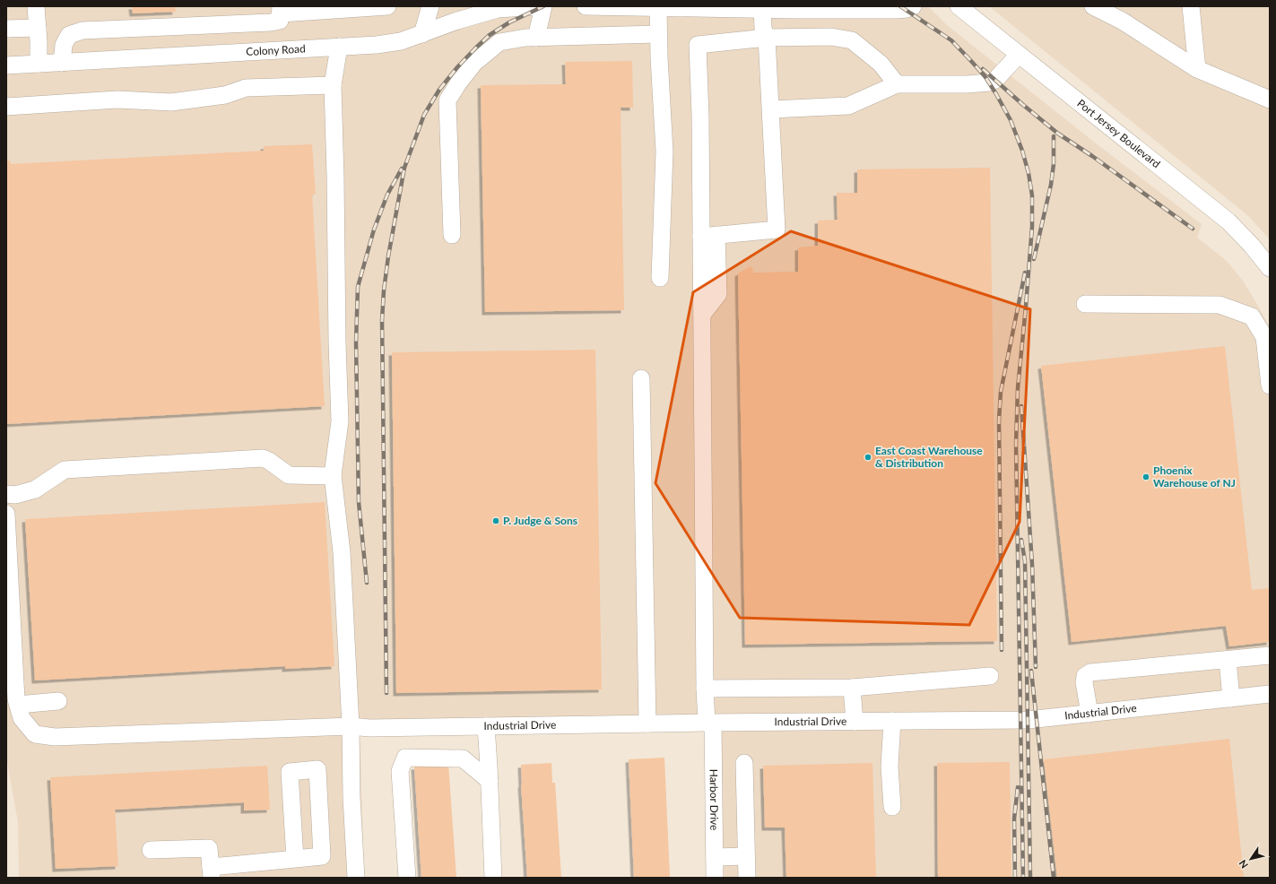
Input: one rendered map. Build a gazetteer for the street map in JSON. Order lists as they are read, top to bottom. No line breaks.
{"streets":{"street":["Colony Road","Port Jersey Boulevard","Industrial Drive","Harbor Drive"]},"crossings":[["Industrial Drive","Harbor Drive"]],"places":["East Coast Warehouse & Distribution","Phoenix Warehouse of NJ","P. Judge & Sons"],"north":"bottom left"}
